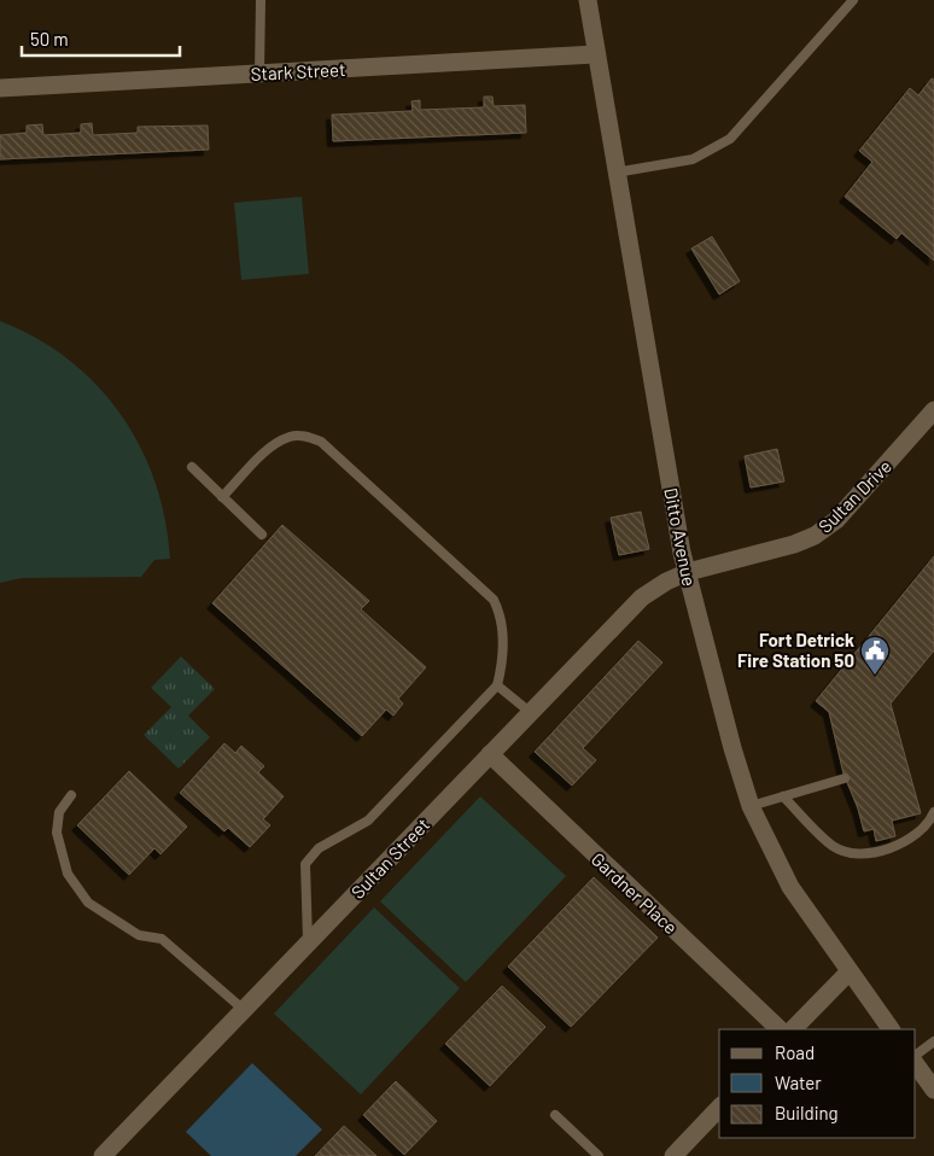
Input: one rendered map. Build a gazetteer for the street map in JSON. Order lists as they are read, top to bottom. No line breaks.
{"streets":{"street":["Stark Street","Sultan Drive","Ditto Avenue","Sultan Street","Gardner Place"]},"crossings":[["Stark Street","Ditto Avenue"],["Sultan Drive","Ditto Avenue"],["Sultan Drive","Sultan Street"],["Ditto Avenue","Sultan Street"],["Sultan Street","Gardner Place"]],"places":{"public building":["Fort Detrick Fire Station 50"]},"legend":["Road","Water","Building"],"scale_bar":"50 m"}
